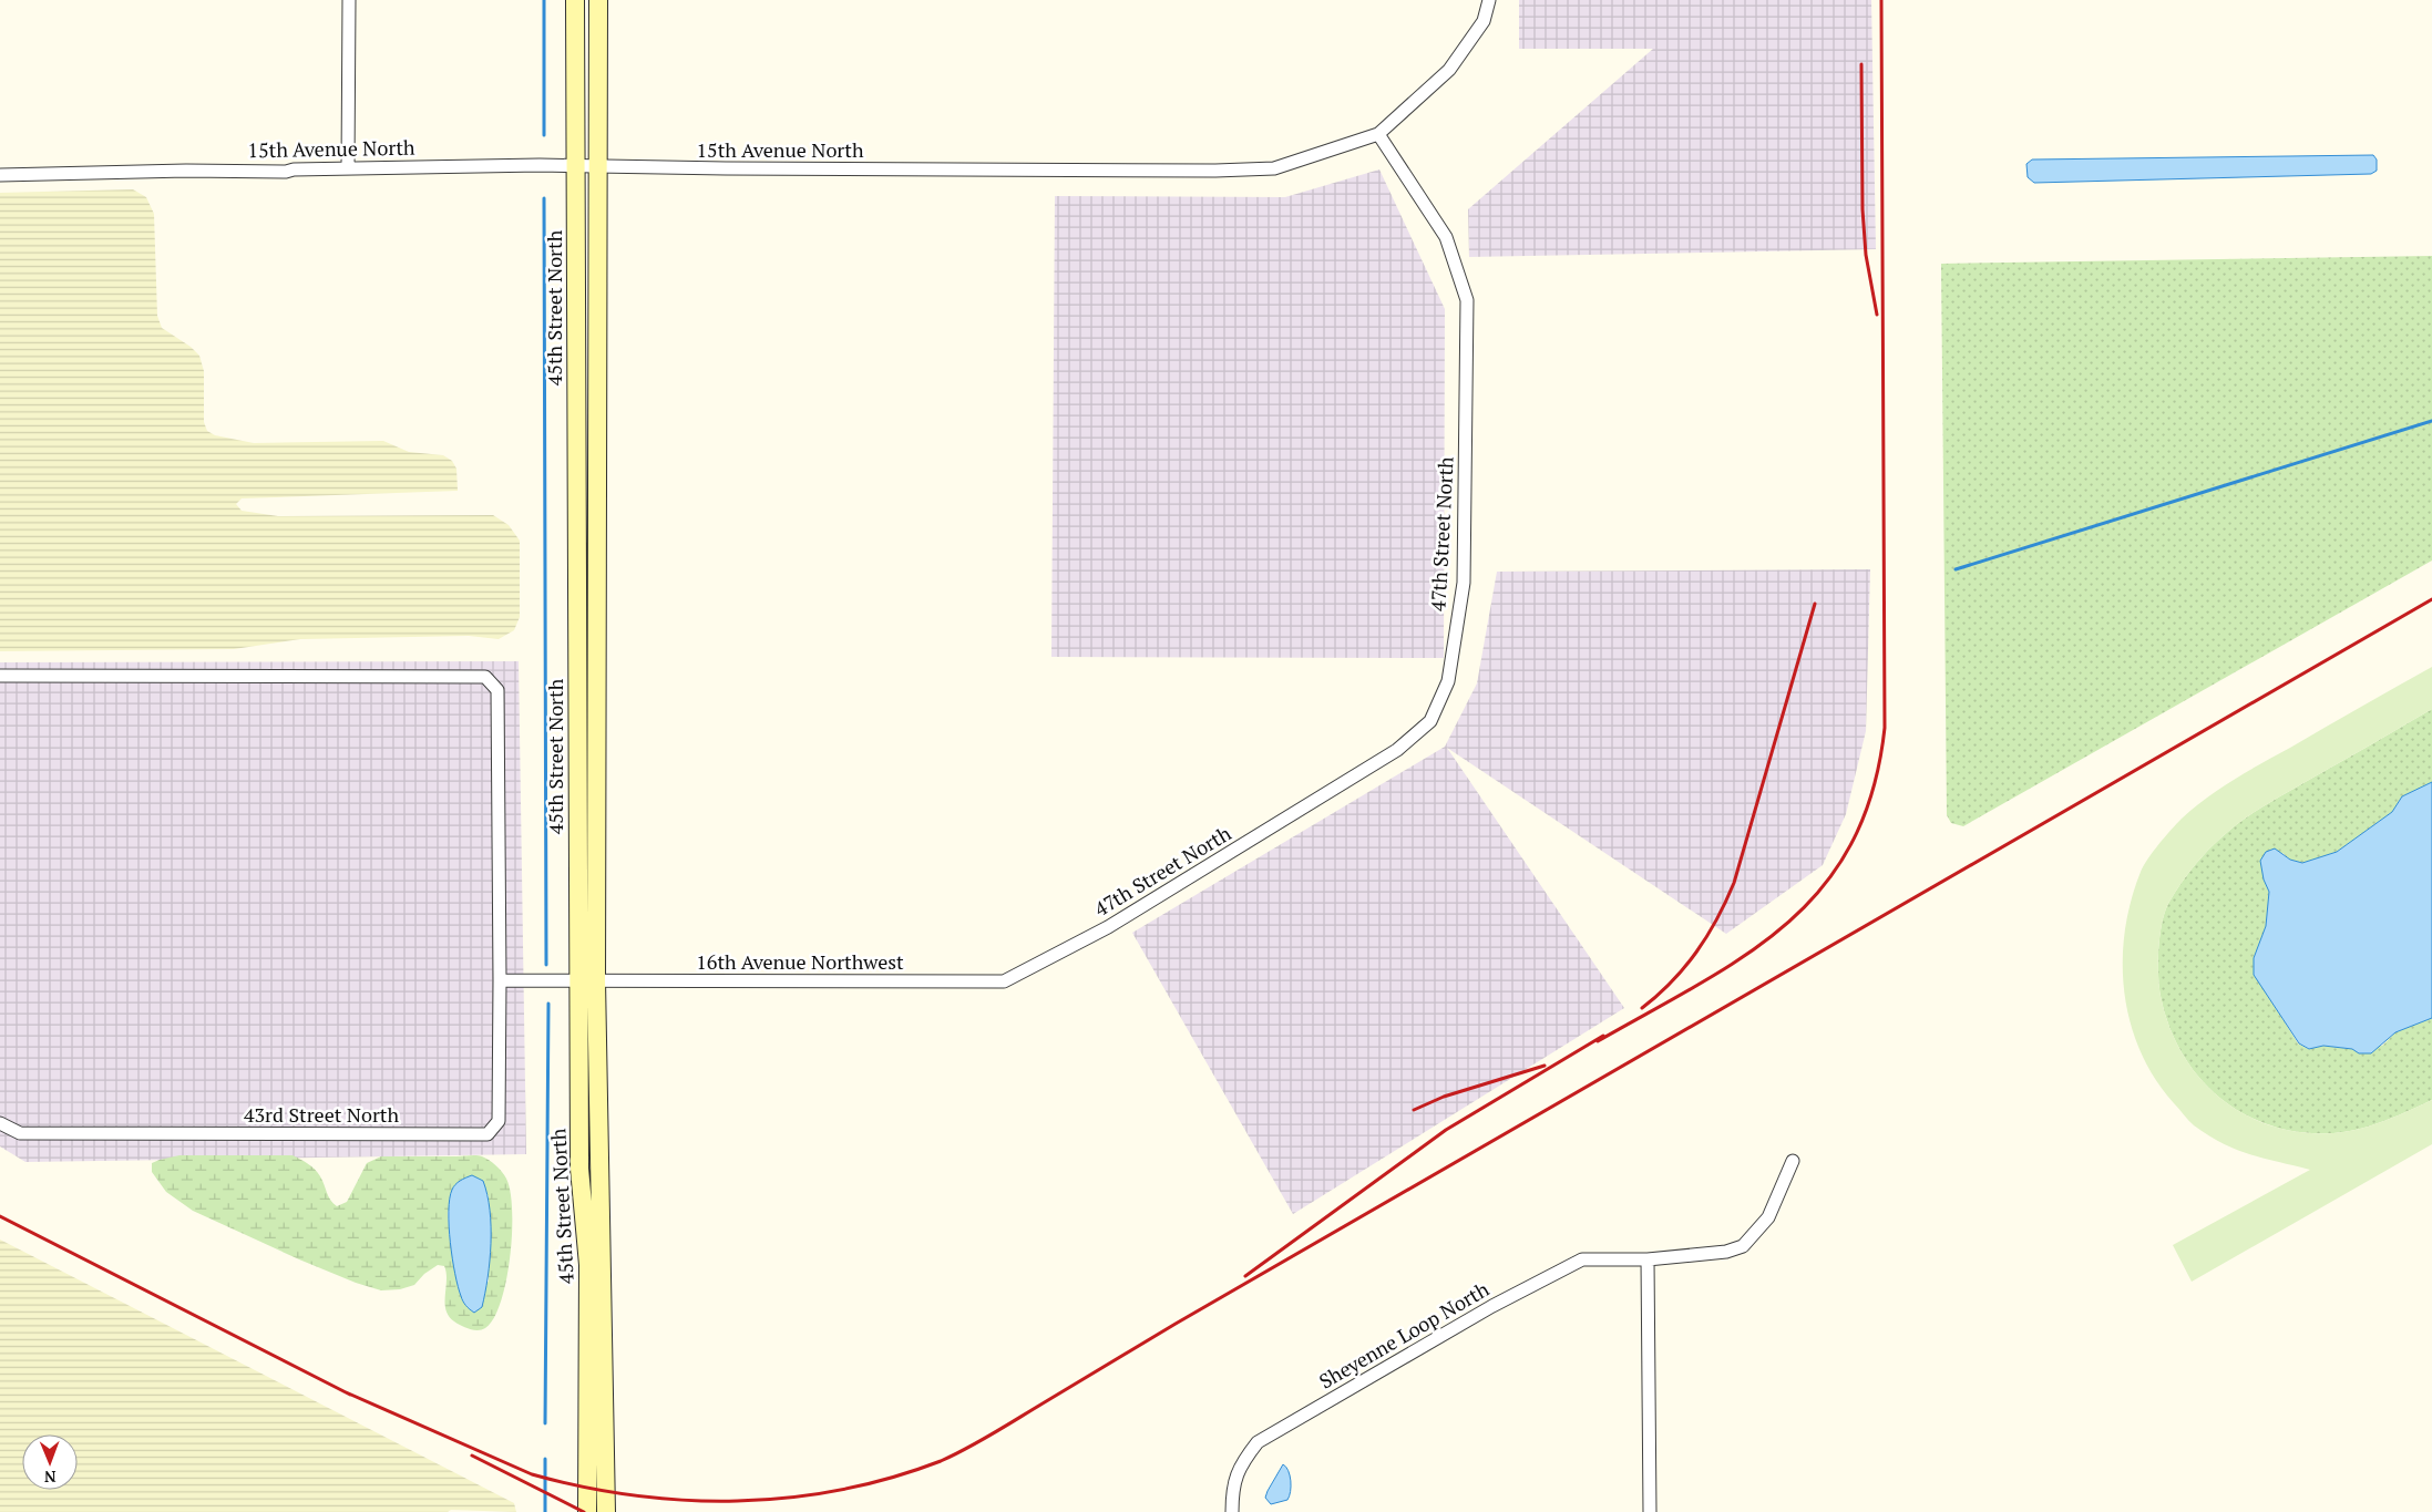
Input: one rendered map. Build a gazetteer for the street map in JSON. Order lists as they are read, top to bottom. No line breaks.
{"streets":{"main road":["45th Street North"],"street":["15th Avenue North","47th Street North","16th Avenue Northwest","43rd Street North","Sheyenne Loop North"]},"crossings":[["15th Avenue North","45th Street North"],["15th Avenue North","47th Street North"],["45th Street North","16th Avenue Northwest"],["47th Street North","16th Avenue Northwest"],["16th Avenue Northwest","43rd Street North"]],"north":"bottom"}
